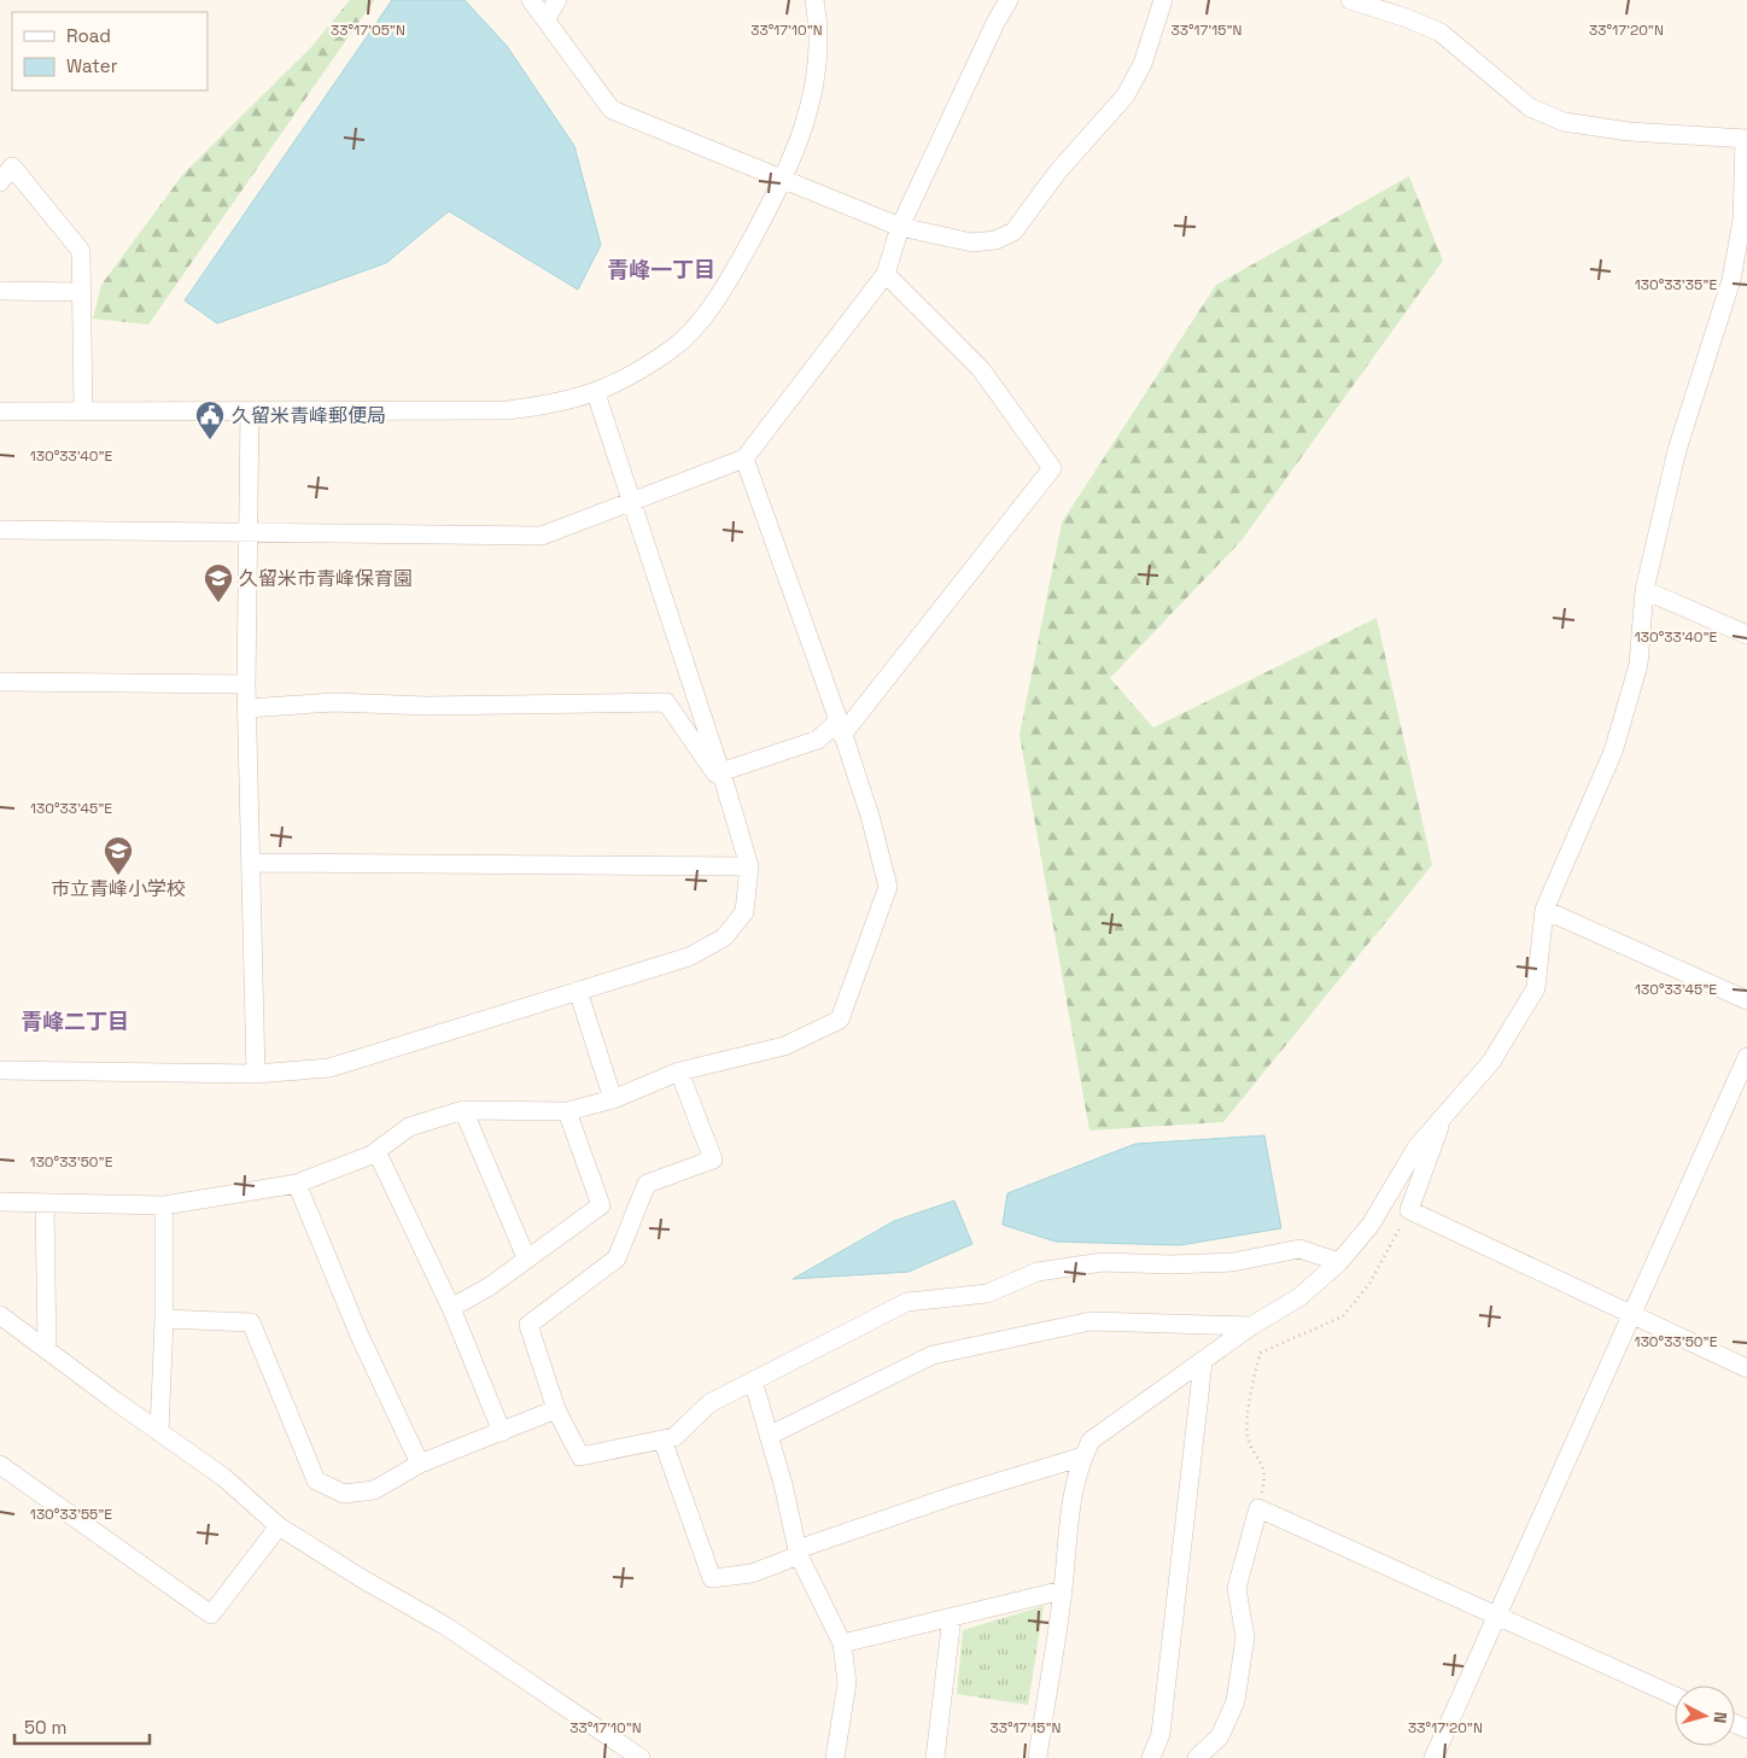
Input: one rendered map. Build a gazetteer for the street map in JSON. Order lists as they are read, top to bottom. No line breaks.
{"districts":["青峰一丁目","青峰二丁目"],"places":{"public building":["久留米青峰郵便局"],"school or university":["久留米市青峰保育園","市立青峰小学校"]},"legend":["Road","Water"],"scale_bar":"50 m","north":"right","coordinates":["33°17'05\"N","33°17'10\"N","33°17'15\"N","33°17'20\"N","130°33'35\"E","130°33'40\"E","130°33'45\"E","130°33'50\"E","130°33'55\"E"]}
